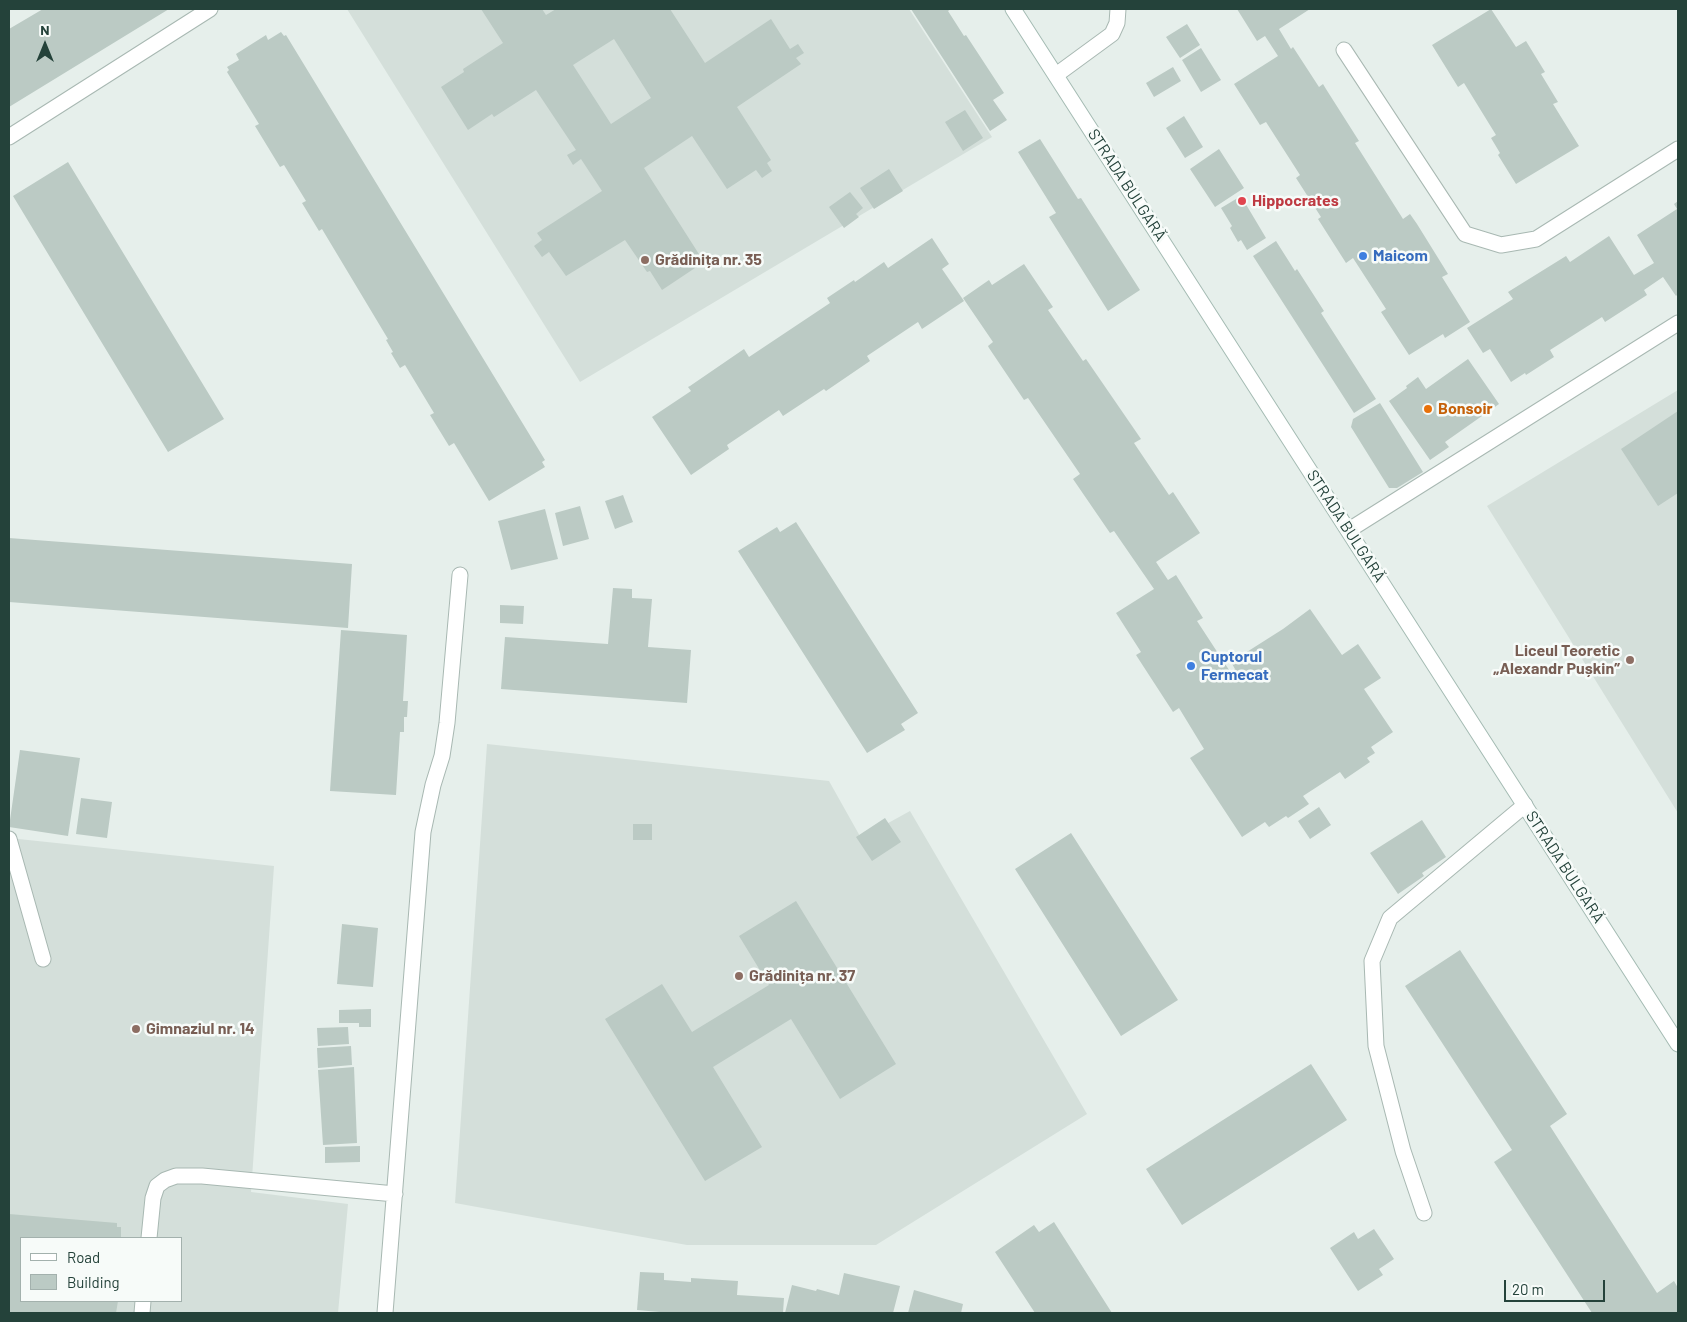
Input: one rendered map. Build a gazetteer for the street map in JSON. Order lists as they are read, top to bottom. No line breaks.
{"streets":{"street":["STRADA BULGARĂ"]},"places":["Hippocrates","Maicom","Grădinița nr. 35","Bonsoir","Liceul Teoretic „Alexandr Pușkin”","Cuptorul Fermecat","Grădinița nr. 37","Gimnaziul nr. 14"],"legend":["Road","Building"],"scale_bar":"20 m","north":"top"}
